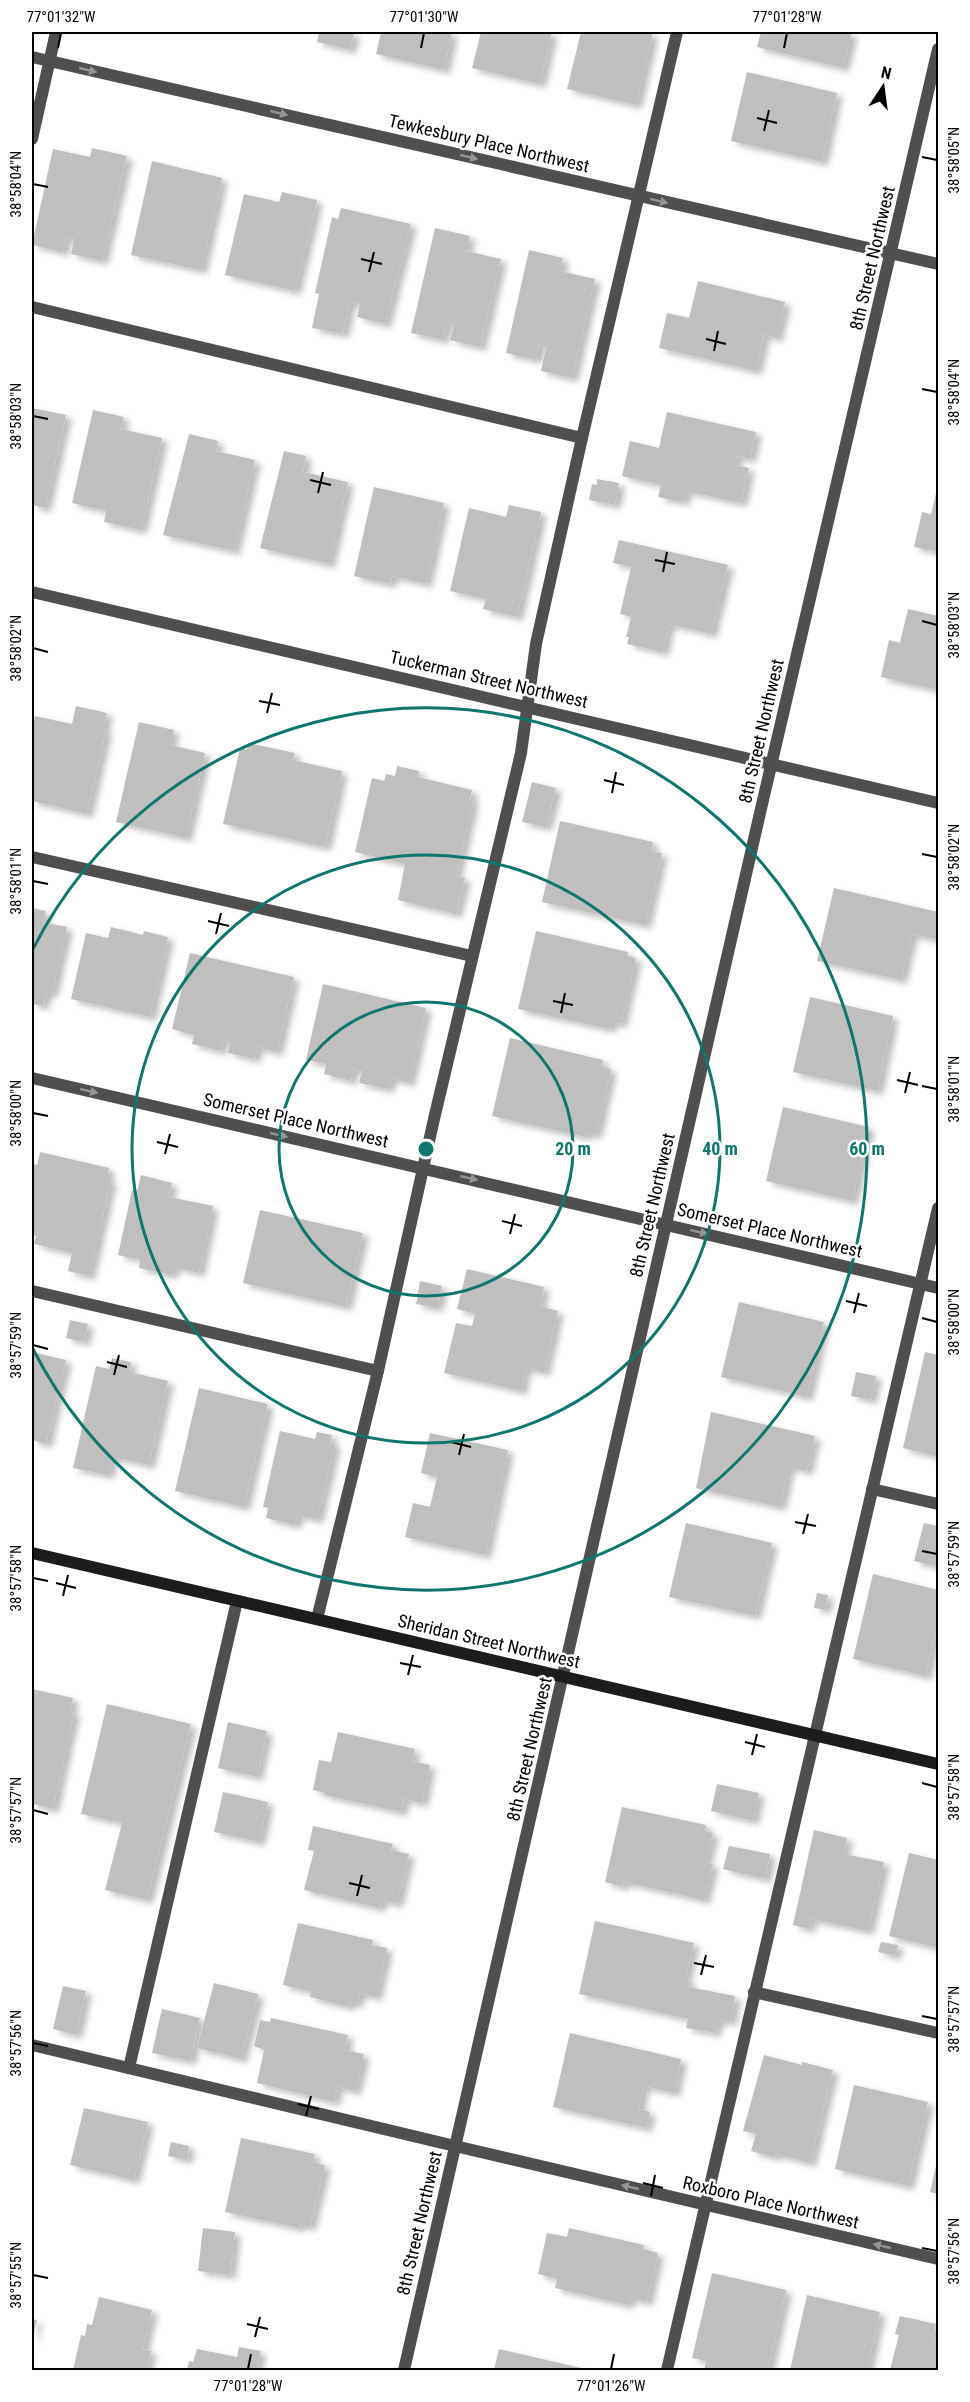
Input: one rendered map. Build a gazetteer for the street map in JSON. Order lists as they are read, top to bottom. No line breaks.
{"streets":{"street":["Tewkesbury Place Northwest","8th Street Northwest","Tuckerman Street Northwest","Somerset Place Northwest","Sheridan Street Northwest","Roxboro Place Northwest"]},"crossings":[["Tewkesbury Place Northwest","8th Street Northwest"],["8th Street Northwest","Tuckerman Street Northwest"],["8th Street Northwest","Somerset Place Northwest"],["8th Street Northwest","Sheridan Street Northwest"],["8th Street Northwest","Roxboro Place Northwest"]],"one_way":["Tewkesbury Place Northwest","Somerset Place Northwest","Roxboro Place Northwest"],"north":"top","coordinates":["77°01'32\"W","77°01'30\"W","77°01'28\"W","38°58'05\"N","38°58'04\"N","38°58'03\"N","38°58'02\"N","38°58'01\"N","38°58'00\"N","38°57'59\"N","38°57'58\"N","38°57'57\"N","38°57'56\"N","38°57'55\"N","77°01'26\"W"],"rings":["20 m","40 m","60 m"]}
